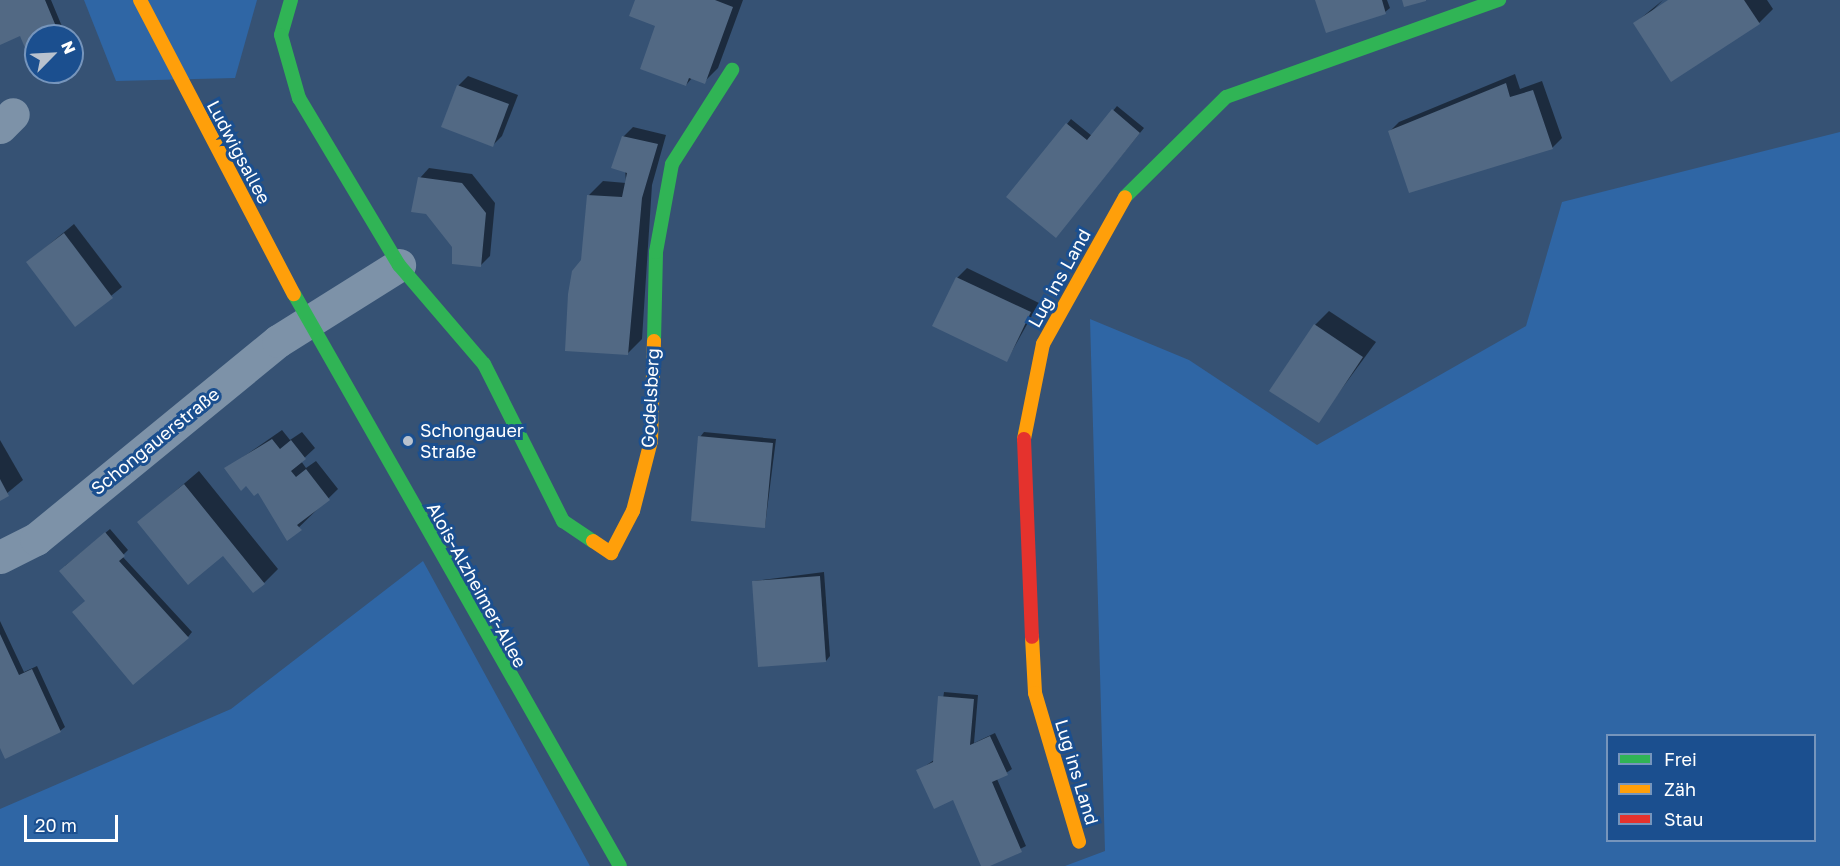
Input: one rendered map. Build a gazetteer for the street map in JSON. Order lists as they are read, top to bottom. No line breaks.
{"streets":{"street":["Ludwigsallee","Lug ins Land","Godelsberg","Schongauerstraße","Alois-Alzheimer-Allee"]},"crossings":[["Ludwigsallee","Schongauerstraße"],["Ludwigsallee","Alois-Alzheimer-Allee"],["Schongauerstraße","Alois-Alzheimer-Allee"]],"places":["Schongauer Straße"],"legend":["Frei","Zäh","Stau"],"scale_bar":"20 m","north":"top right"}
